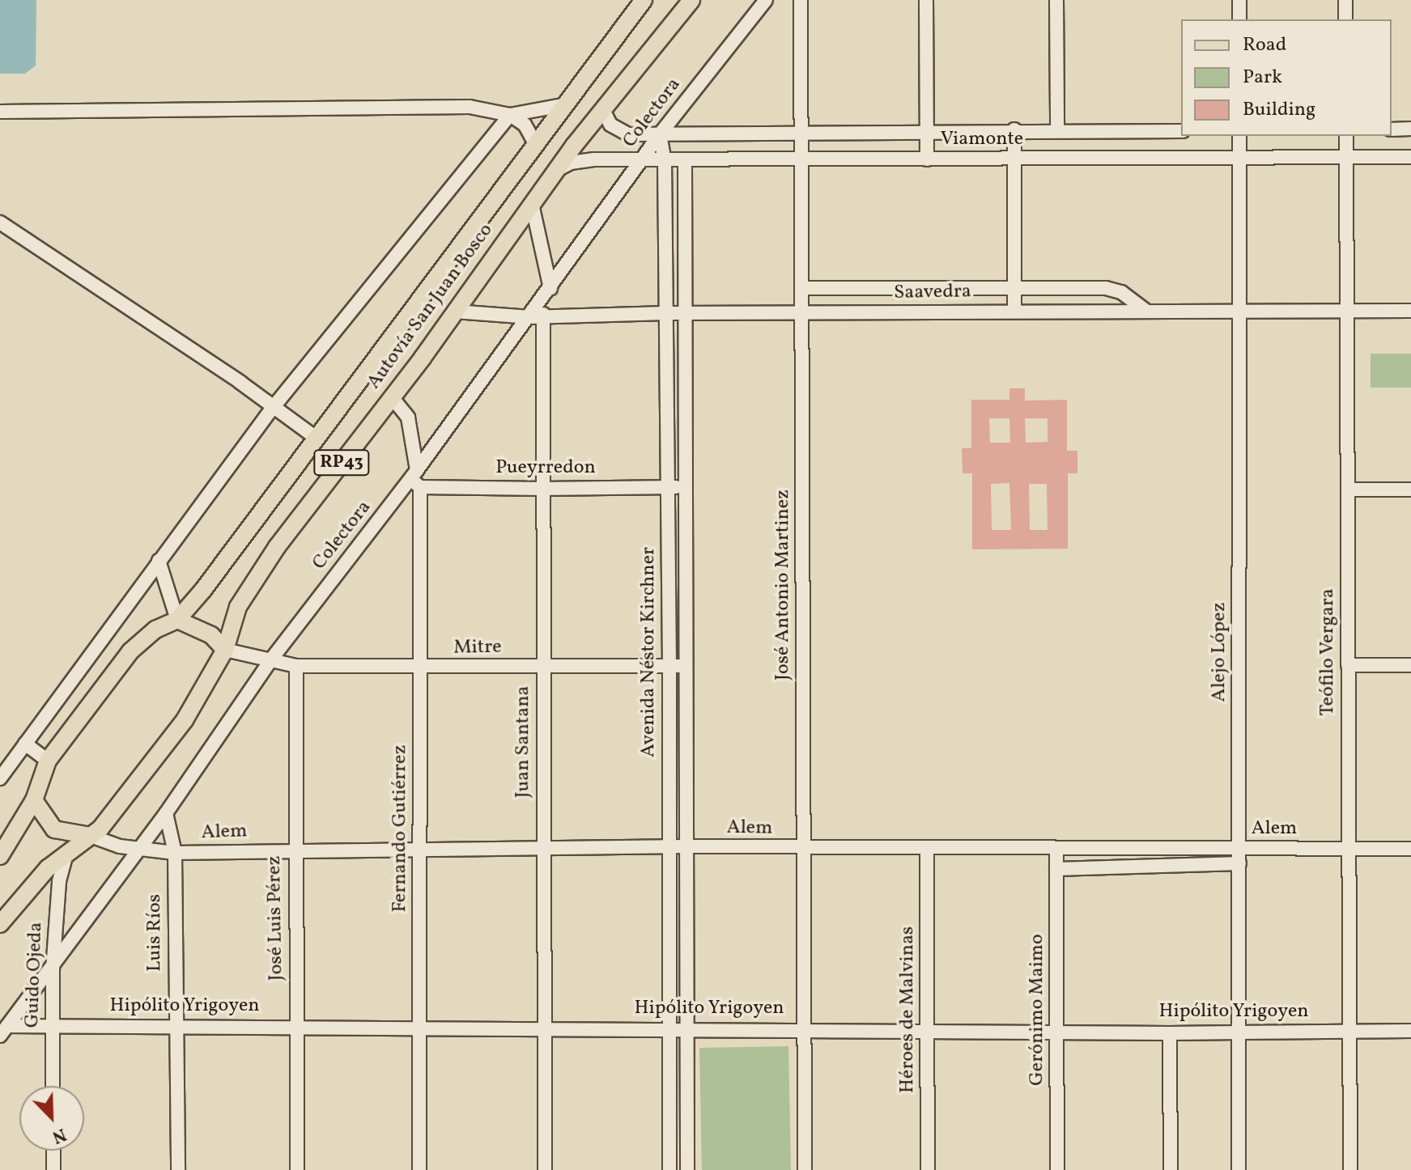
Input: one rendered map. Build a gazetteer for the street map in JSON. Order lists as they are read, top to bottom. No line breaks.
{"streets":{"main road":["Autovía San Juan Bosco","RP43"],"street":["Colectora","Viamonte","Saavedra","Pueyrredon","José Antonio Martinez","Mitre","Avenida Néstor Kirchner","Alejo López","Teófilo Vergara","Juan Santana","Fernando Gutiérrez","Alem","José Luis Pérez","Luis Ríos","Guido Ojeda","Hipólito Yrigoyen","Héroes de Malvinas","Gerónimo Maimo"]},"crossings":[["Colectora","Viamonte"],["Colectora","Saavedra"],["Colectora","Pueyrredon"],["Colectora","Mitre"],["Colectora","Avenida Néstor Kirchner"],["Colectora","Juan Santana"],["Colectora","Fernando Gutiérrez"],["Colectora","Alem"],["Colectora","Luis Ríos"],["Colectora","Guido Ojeda"],["Colectora","Hipólito Yrigoyen"],["Viamonte","Autovía San Juan Bosco"],["Viamonte","José Antonio Martinez"],["Viamonte","Avenida Néstor Kirchner"],["Viamonte","Alejo López"],["Viamonte","Teófilo Vergara"],["Saavedra","Autovía San Juan Bosco"],["Saavedra","José Antonio Martinez"],["Saavedra","Avenida Néstor Kirchner"],["Saavedra","Alejo López"],["Saavedra","Teófilo Vergara"],["Saavedra","Juan Santana"],["Autovía San Juan Bosco","Mitre"],["Autovía San Juan Bosco","Fernando Gutiérrez"],["Autovía San Juan Bosco","Alem"],["Autovía San Juan Bosco","Guido Ojeda"],["Pueyrredon","Avenida Néstor Kirchner"],["Pueyrredon","Juan Santana"],["Pueyrredon","Fernando Gutiérrez"],["José Antonio Martinez","Alem"],["José Antonio Martinez","Hipólito Yrigoyen"],["Mitre","Avenida Néstor Kirchner"],["Mitre","Juan Santana"],["Mitre","Fernando Gutiérrez"],["Mitre","José Luis Pérez"],["Avenida Néstor Kirchner","Alem"],["Avenida Néstor Kirchner","Hipólito Yrigoyen"],["Alejo López","Alem"],["Alejo López","Hipólito Yrigoyen"],["Teófilo Vergara","Alem"],["Teófilo Vergara","Hipólito Yrigoyen"],["Juan Santana","Alem"],["Juan Santana","Hipólito Yrigoyen"],["Fernando Gutiérrez","Alem"],["Fernando Gutiérrez","Hipólito Yrigoyen"],["Alem","José Luis Pérez"],["Alem","Luis Ríos"],["Alem","Héroes de Malvinas"],["Alem","Gerónimo Maimo"],["José Luis Pérez","Hipólito Yrigoyen"],["Luis Ríos","Hipólito Yrigoyen"],["Guido Ojeda","Hipólito Yrigoyen"],["Hipólito Yrigoyen","Héroes de Malvinas"],["Hipólito Yrigoyen","Gerónimo Maimo"]],"legend":["Road","Park","Building"],"north":"bottom right"}
